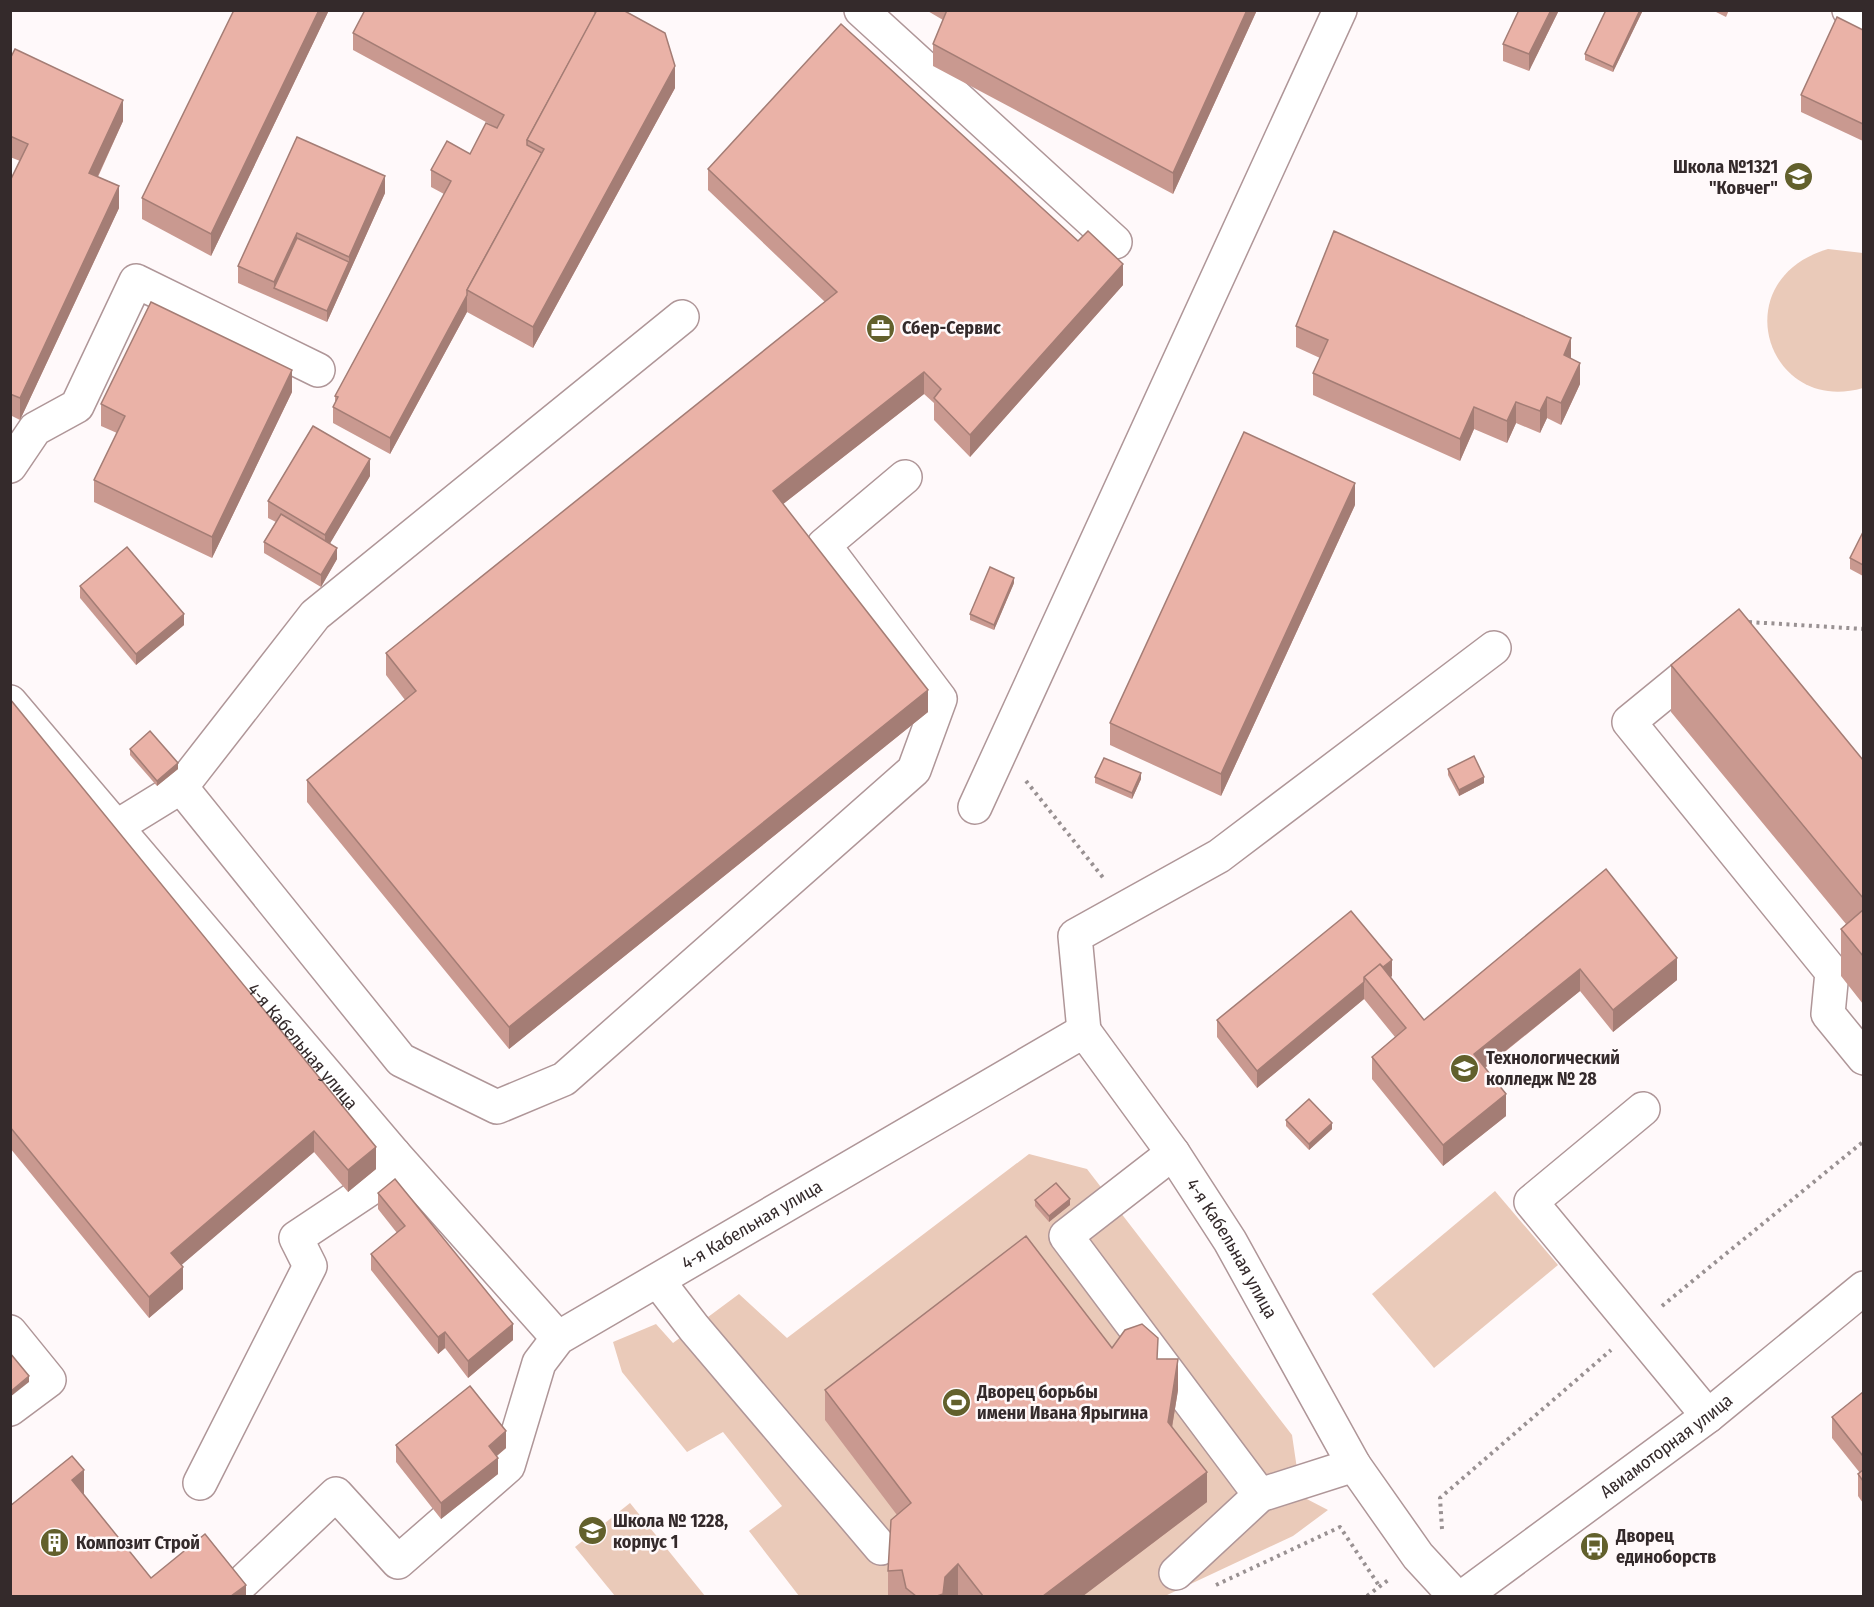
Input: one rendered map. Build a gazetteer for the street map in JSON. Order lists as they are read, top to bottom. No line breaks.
{"streets":{"street":["4-я Кабельная улица","Авиамоторная улица"]},"places":{"school or university":["Школа №1321 \"Ковчег\"","Технологический колледж № 28","Школа № 1228, корпус 1"],"office":["Сбер-Сервис"],"sports":["Дворец борьбы имени Ивана Ярыгина"],"building":["Композит Строй"],"bus stop":["Дворец единоборств"]}}
